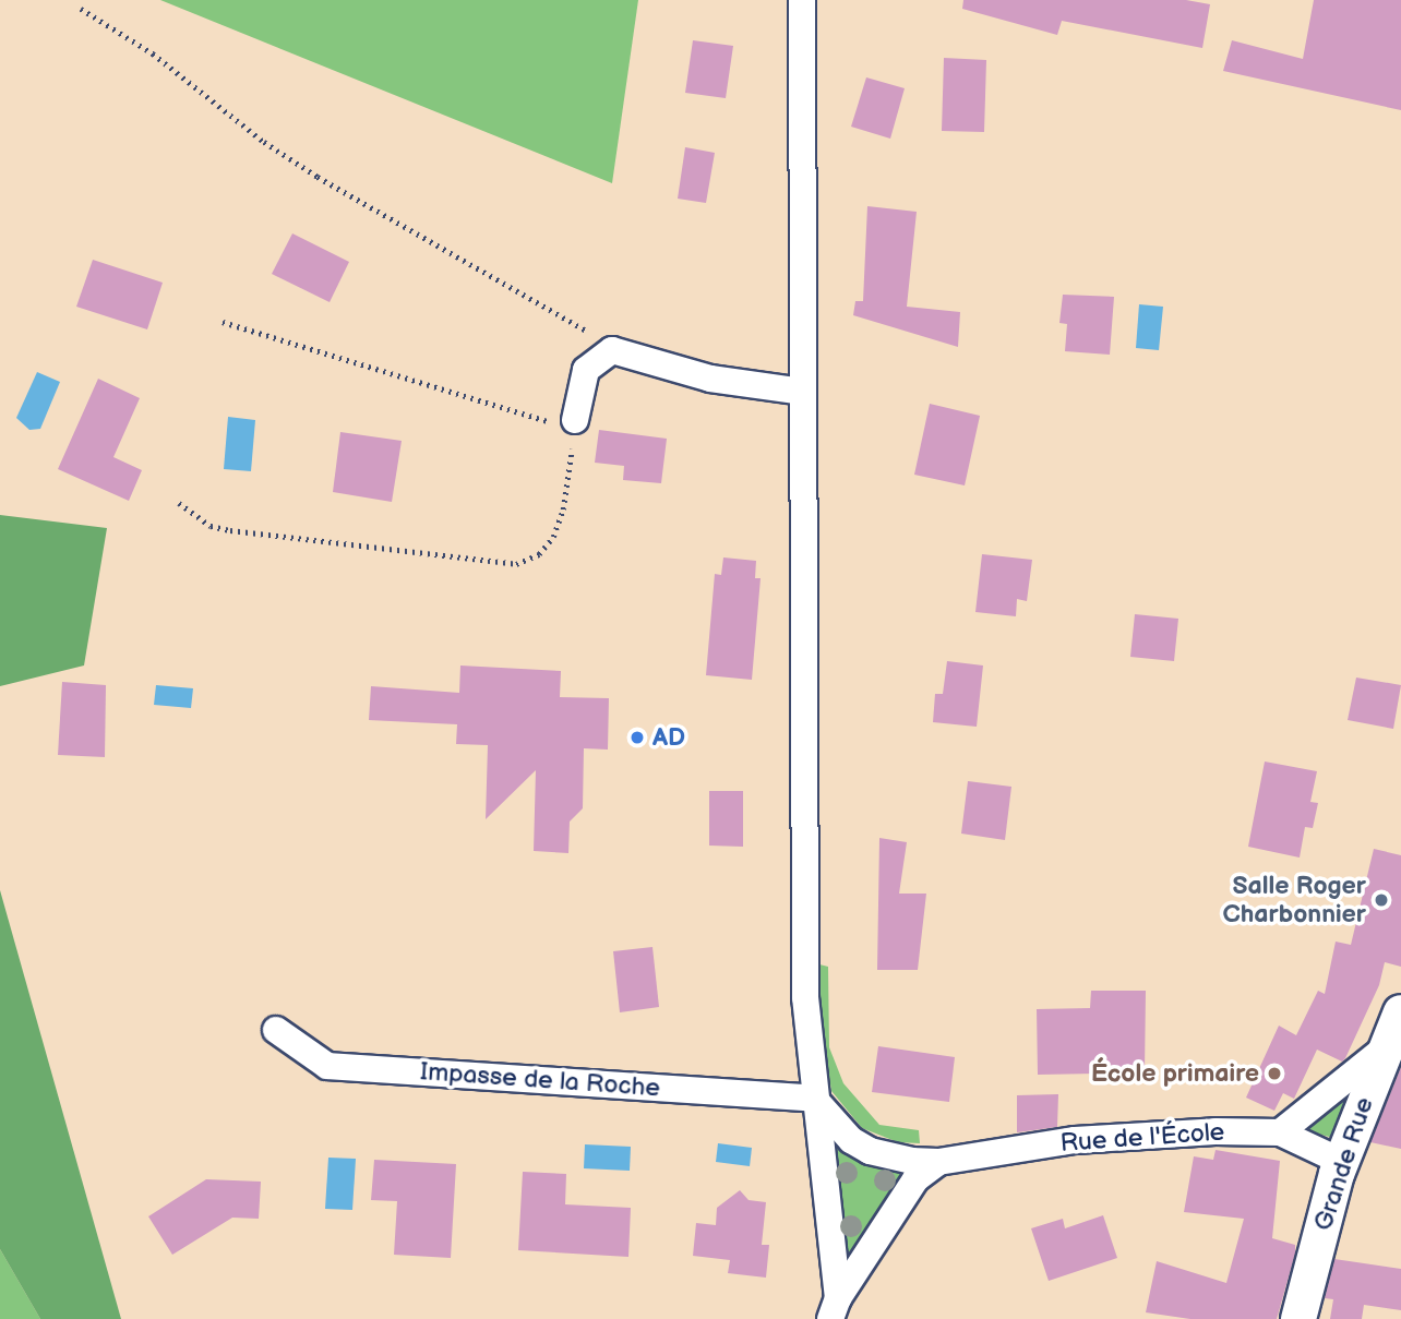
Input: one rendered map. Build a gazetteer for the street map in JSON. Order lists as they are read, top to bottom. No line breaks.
{"streets":{"street":["Impasse de la Roche","Rue de l'École","Grande Rue"]},"crossings":[["Impasse de la Roche","Rue de l'École"],["Rue de l'École","Grande Rue"]],"places":["AD","Salle Roger Charbonnier","École primaire"]}
